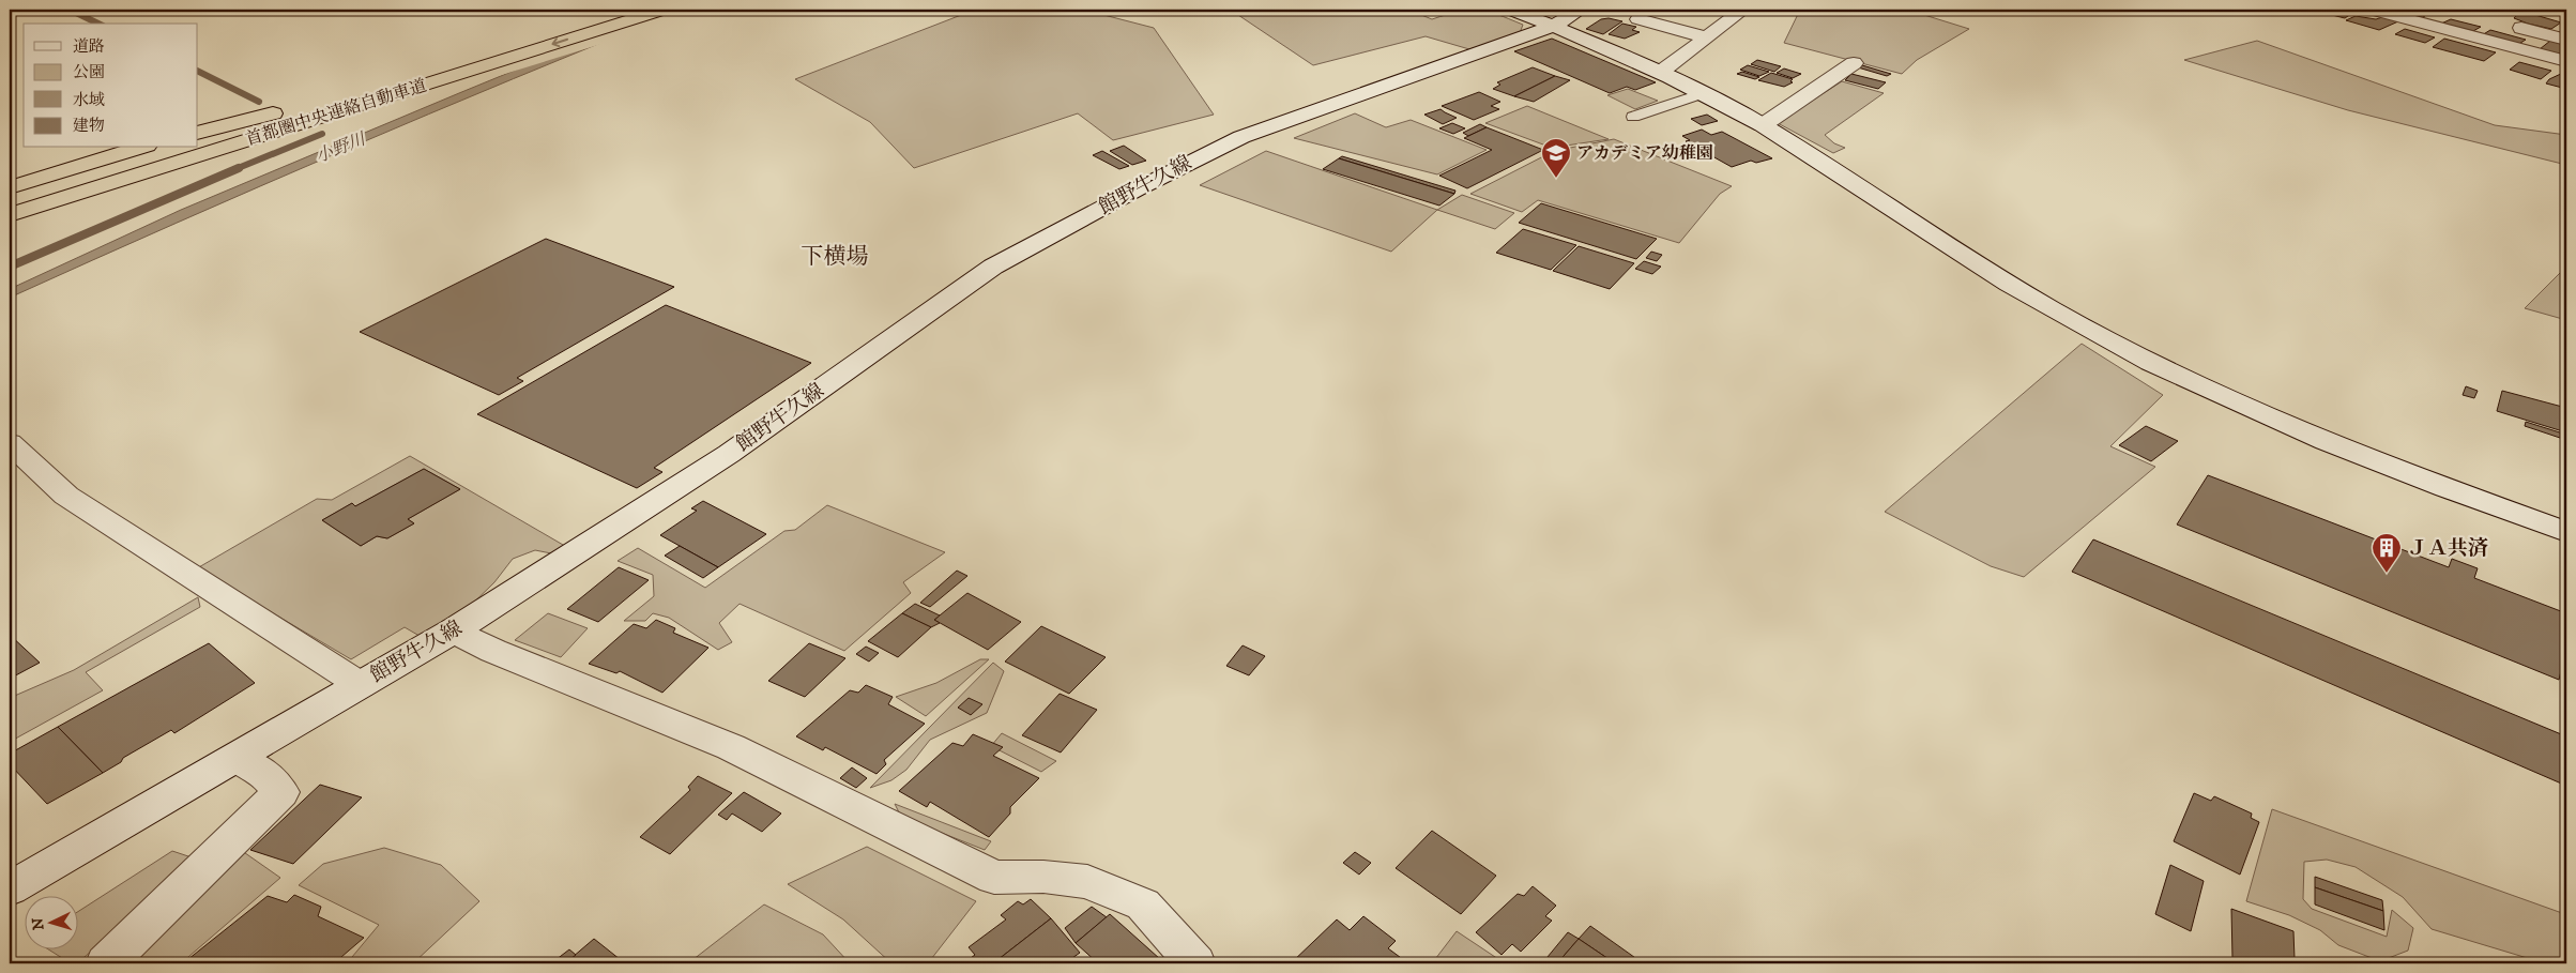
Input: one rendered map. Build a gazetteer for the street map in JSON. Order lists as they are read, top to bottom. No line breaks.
{"streets":{"highway":["首都圏中央連絡自動車道"],"street":["館野牛久線"]},"districts":["下横場"],"water":["小野川"],"places":{"school or university":["アカデミア幼稚園"],"building":["ＪＡ共済"]},"legend":["道路","公園","水域","建物"],"north":"left"}
